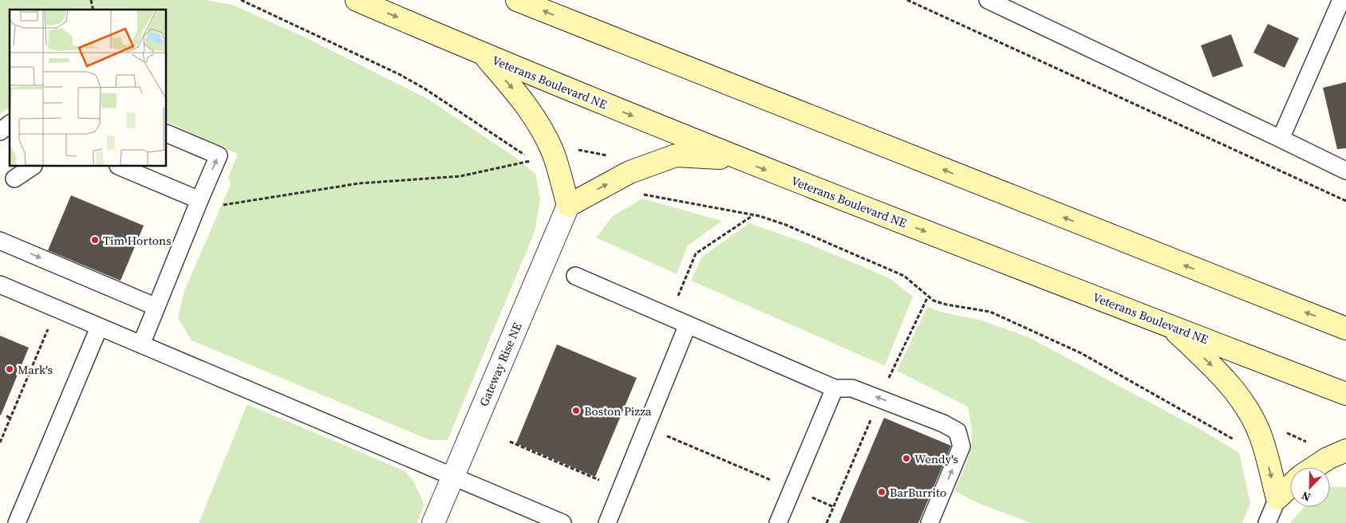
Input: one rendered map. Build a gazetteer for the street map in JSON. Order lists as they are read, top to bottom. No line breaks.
{"streets":{"main road":["Veterans Boulevard NE"],"street":["Gateway Rise NE"]},"places":["Tim Hortons","Mark's","Boston Pizza","Wendy's","BarBurrito"],"north":"bottom left"}
